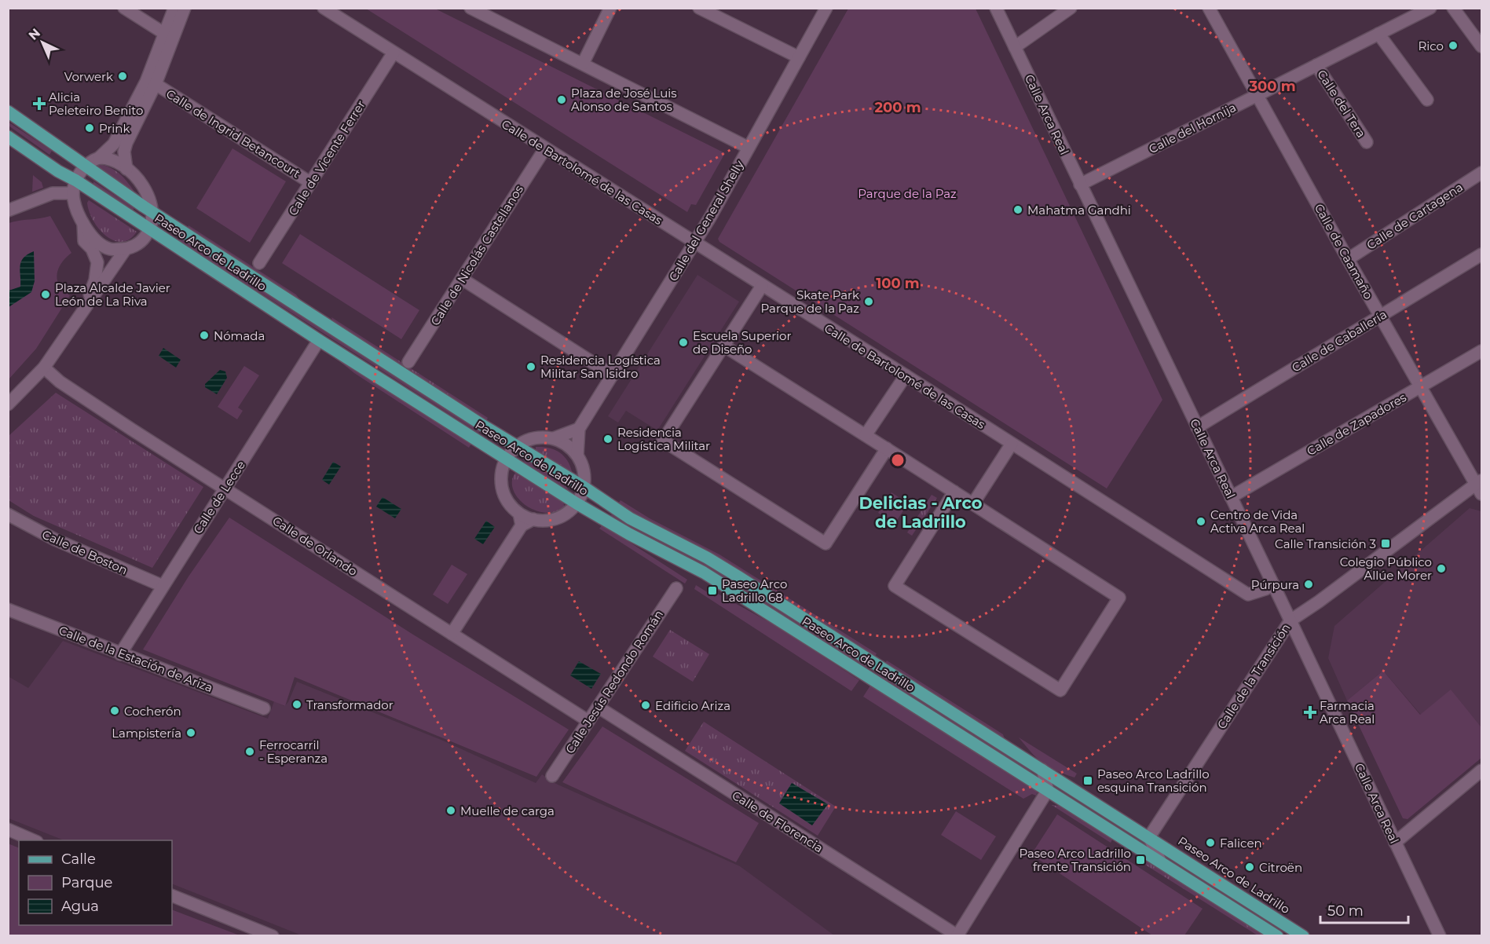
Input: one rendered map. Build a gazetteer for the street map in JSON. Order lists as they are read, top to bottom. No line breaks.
{"streets":{"main road":["Paseo Arco de Ladrillo"],"street":["Calle del Tera","Calle Arca Real","Calle del Hornija","Calle de Ingrid Betancourt","Calle de Vicente Ferrer","Calle de Bartolomé de las Casas","Calle de Cartagena","Calle del General Shelly","Calle de Caamaño","Calle de Nicolás Castellanos","Calle de Caballería","Calle de Zapadores","Calle de Lecce","Calle de Orlando","Calle de Boston","Calle de la Estación de Ariza","Calle de la Transición","Calle Jesús Redondo Román","Calle de Florencia"]},"crossings":[["Calle del Tera","Calle del Hornija"],["Calle Arca Real","Calle del Hornija"],["Calle Arca Real","Calle de Bartolomé de las Casas"],["Calle Arca Real","Calle de Caballería"],["Calle Arca Real","Calle de Zapadores"],["Calle Arca Real","Calle de la Transición"],["Calle del Hornija","Calle de Caamaño"],["Calle de Ingrid Betancourt","Calle de Vicente Ferrer"],["Calle de Vicente Ferrer","Calle de Bartolomé de las Casas"],["Calle de Bartolomé de las Casas","Calle del General Shelly"],["Calle de Bartolomé de las Casas","Calle de Nicolás Castellanos"],["Calle de Cartagena","Calle de Caamaño"],["Calle del General Shelly","Paseo Arco de Ladrillo"],["Calle de Caamaño","Calle de Caballería"],["Calle de Caamaño","Calle de Zapadores"],["Calle de Caamaño","Calle de la Transición"],["Paseo Arco de Ladrillo","Calle de Lecce"],["Paseo Arco de Ladrillo","Calle de la Transición"],["Calle de Lecce","Calle de Orlando"],["Calle de Lecce","Calle de Boston"],["Calle de Lecce","Calle de la Estación de Ariza"],["Calle de Orlando","Calle Jesús Redondo Román"],["Calle Jesús Redondo Román","Calle de Florencia"]],"districts":["Delicias - Arco de Ladrillo"],"parks":["Parque de la Paz"],"places":{"other":["Rico","Vorwerk","Plaza de José Luis Alonso de Santos","Prink","Mahatma Gandhi","Plaza Alcalde Javier León de La Riva","Skate Park Parque de la Paz","Nómada","Escuela Superior de Diseño","Residencia Logística Militar San Isidro","Residencia Logística Militar","Centro de Vida Activa Arca Real","Colegio Público Allúe Morer","Púrpura","Transformador","Edificio Ariza","Cocherón","Lampistería","Ferrocarril - Esperanza","Muelle de carga","Falicen","Citroën"],"health":["Alicia Peleteiro Benito","Farmacia Arca Real"],"transit":["Calle Transición 3","Paseo Arco Ladrillo 68","Paseo Arco Ladrillo esquina Transición","Paseo Arco Ladrillo frente Transición"]},"legend":["Calle","Parque","Agua"],"scale_bar":"50 m","north":"top left","rings":["300 m","200 m","100 m"]}
